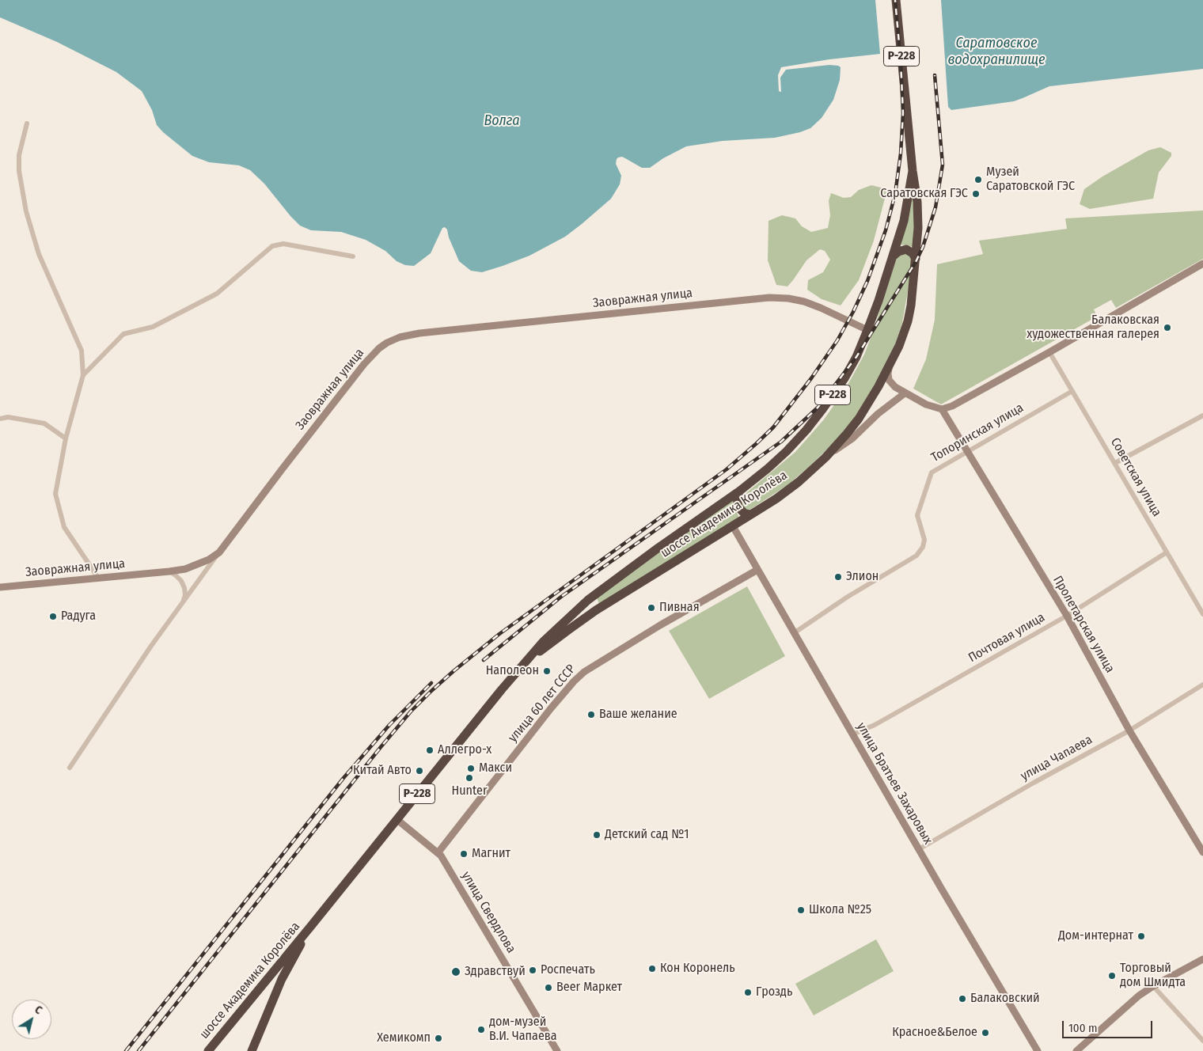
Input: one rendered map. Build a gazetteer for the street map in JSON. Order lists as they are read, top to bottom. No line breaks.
{"streets":{"highway":["Р-228","шоссе Академика Королёва"],"street":["Заовражная улица","Топоринская улица","Советская улица","Пролетарская улица","Почтовая улица","улица 60 лет СССР","улица Чапаева","улица Братьев Захаровых","улица Свердлова"]},"crossings":[["Р-228","шоссе Академика Королёва"],["Заовражная улица","шоссе Академика Королёва"],["Топоринская улица","Советская улица"],["Топоринская улица","Пролетарская улица"],["Топоринская улица","улица Братьев Захаровых"],["Советская улица","Почтовая улица"],["шоссе Академика Королёва","улица Братьев Захаровых"],["шоссе Академика Королёва","улица Свердлова"],["Пролетарская улица","Почтовая улица"],["Пролетарская улица","улица Чапаева"],["Почтовая улица","улица Братьев Захаровых"],["улица 60 лет СССР","улица Братьев Захаровых"],["улица 60 лет СССР","улица Свердлова"],["улица Чапаева","улица Братьев Захаровых"]],"water":["Саратовское водохранилище","Волга"],"places":["Музей Саратовской ГЭС","Саратовская ГЭС","Балаковская художественная галерея","Элион","Пивная","Радуга","Наполеон","Ваше желание","Аллегро-х","Макси","Китай Авто","Hunter","Детский сад №1","Магнит","Школа №25","Дом-интернат","Кон Коронель","Роспечать","Здравствуй","Торговый дом Шмидта","Beer Маркет","Гроздь","Балаковский","дом-музей В.И. Чапаева","Красное&Белое","Хемикомп"],"scale_bar":"100 m","north":"top right"}
